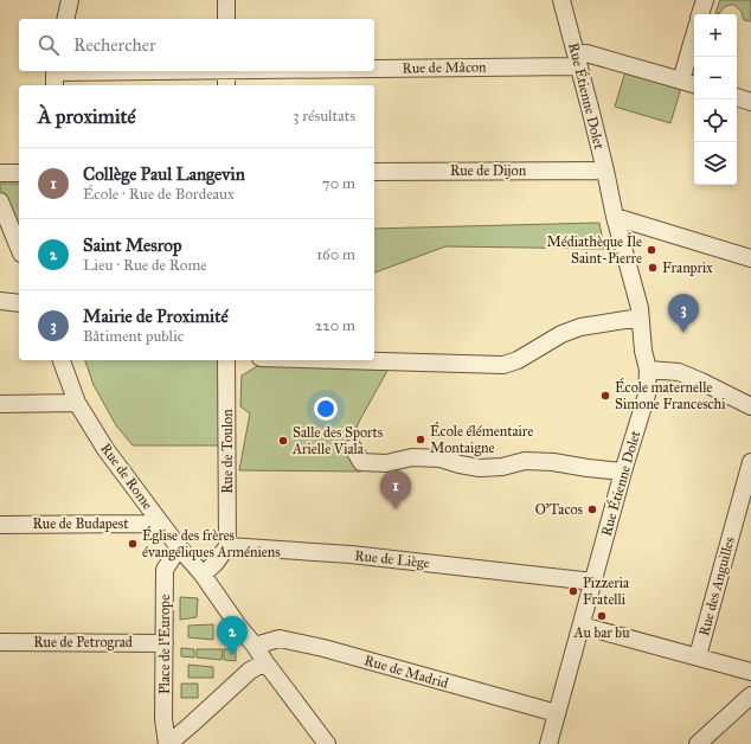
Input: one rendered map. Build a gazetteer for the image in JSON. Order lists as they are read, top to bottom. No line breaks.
{"streets":{"street":["Rue de Mâcon","Rue Étienne Dolet","Rue de Dijon","Rue de Toulon","Rue de Rome","Rue de Budapest","Rue de Liège","Rue des Anguilles","Rue de Petrograd","Place de l'Europe","Rue de Madrid"]},"crossings":[["Rue de Mâcon","Rue Étienne Dolet"],["Rue Étienne Dolet","Rue de Dijon"],["Rue Étienne Dolet","Rue de Liège"],["Rue Étienne Dolet","Rue de Madrid"],["Rue de Toulon","Rue de Liège"],["Rue de Rome","Rue de Budapest"],["Rue de Rome","Place de l'Europe"],["Rue de Rome","Rue de Madrid"],["Rue de Petrograd","Place de l'Europe"]],"places":["Médiathèque Île Saint-Pierre","Franprix","École maternelle Simone Franceschi","École élémentaire Montaigne","Salle des Sports Arielle Viala","O'Tacos","Église des frères évangéliques Arméniens","Pizzeria Fratelli","Au bar bu"],"page":{"map_buttons":["+","−"],"search":"Rechercher","heading":["À proximité","3 résultats"],"list":[{"mark":"1","name":"Collège Paul Langevin","note":"École · Rue de Bordeaux","value":"70 m"},{"mark":"2","name":"Saint Mesrop","note":"Lieu · Rue de Rome","value":"160 m"},{"mark":"3","name":"Mairie de Proximité","note":"Bâtiment public","value":"220 m"}],"pins":["3","1","2"]}}
